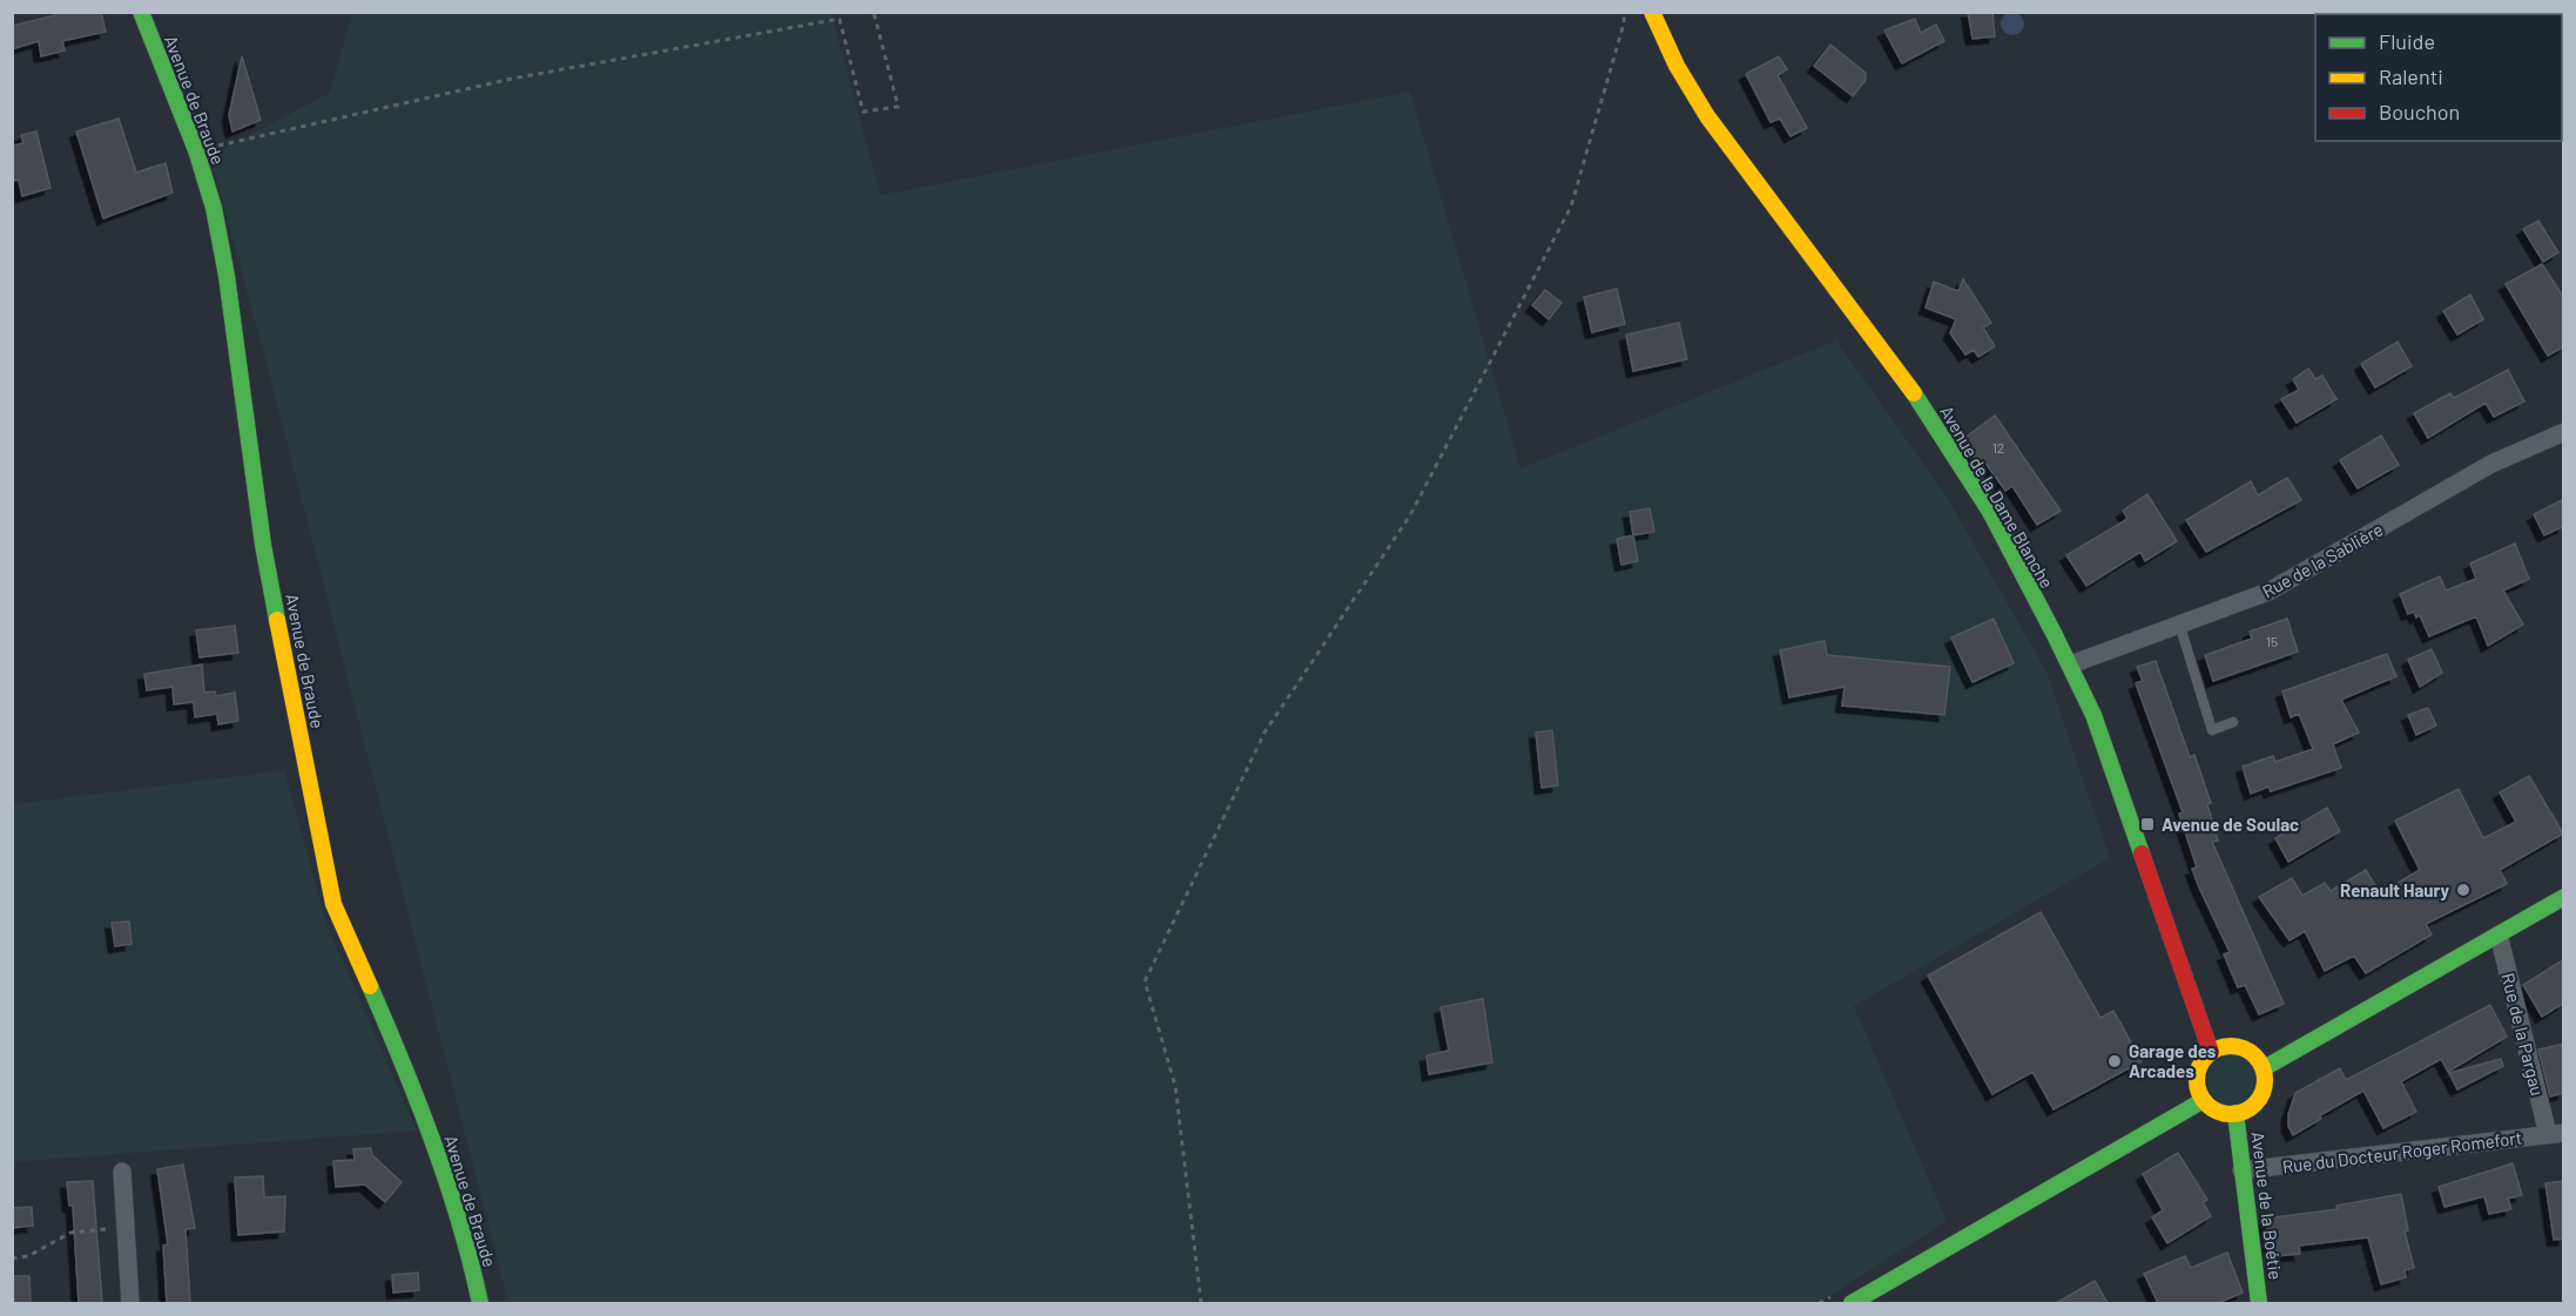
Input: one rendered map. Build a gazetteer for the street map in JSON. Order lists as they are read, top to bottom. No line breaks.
{"streets":{"main road":["Avenue de Braude","Avenue de la Dame Blanche","Avenue de la Boétie"],"street":["Rue de la Sablière","Rue de la Pargau","Rue du Docteur Roger Romefort"]},"crossings":[["Avenue de la Dame Blanche","Rue de la Sablière"],["Avenue de la Dame Blanche","Avenue de la Boétie"],["Rue de la Pargau","Rue du Docteur Roger Romefort"],["Rue du Docteur Roger Romefort","Avenue de la Boétie"]],"places":{"transit":["Avenue de Soulac"],"other":["Renault Haury","Garage des Arcades"]},"house_numbers":["12","15"],"legend":["Fluide","Ralenti","Bouchon"]}
